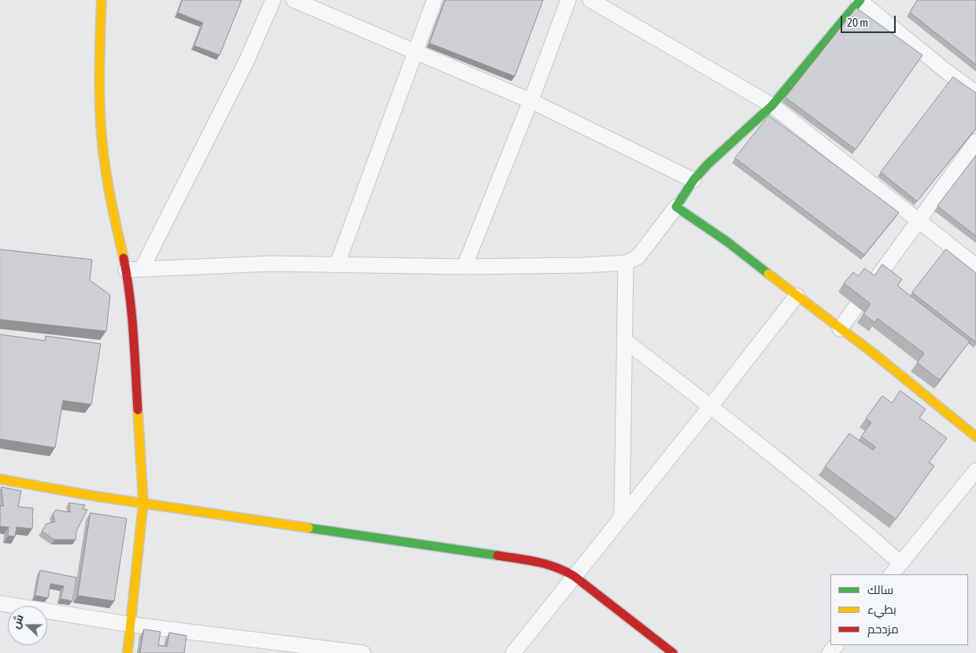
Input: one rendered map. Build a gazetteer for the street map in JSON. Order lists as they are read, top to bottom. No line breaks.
{"legend":["سالك","بطيء","مزدحم"],"scale_bar":"20 m","north":"left"}
